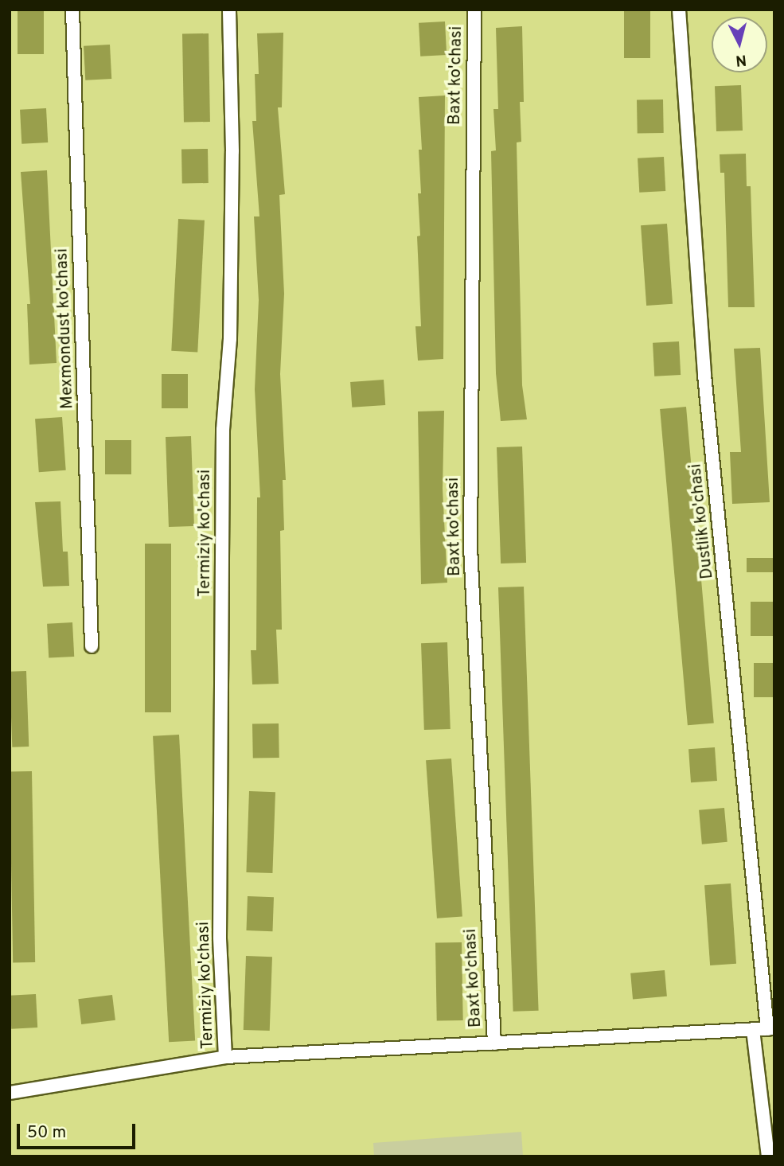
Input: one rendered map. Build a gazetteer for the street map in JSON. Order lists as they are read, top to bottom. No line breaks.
{"streets":{"street":["Baxt ko'chasi","Mexmondust ko'chasi","Dustlik ko'chasi","Termiziy ko'chasi"]},"scale_bar":"50 m","north":"bottom"}
